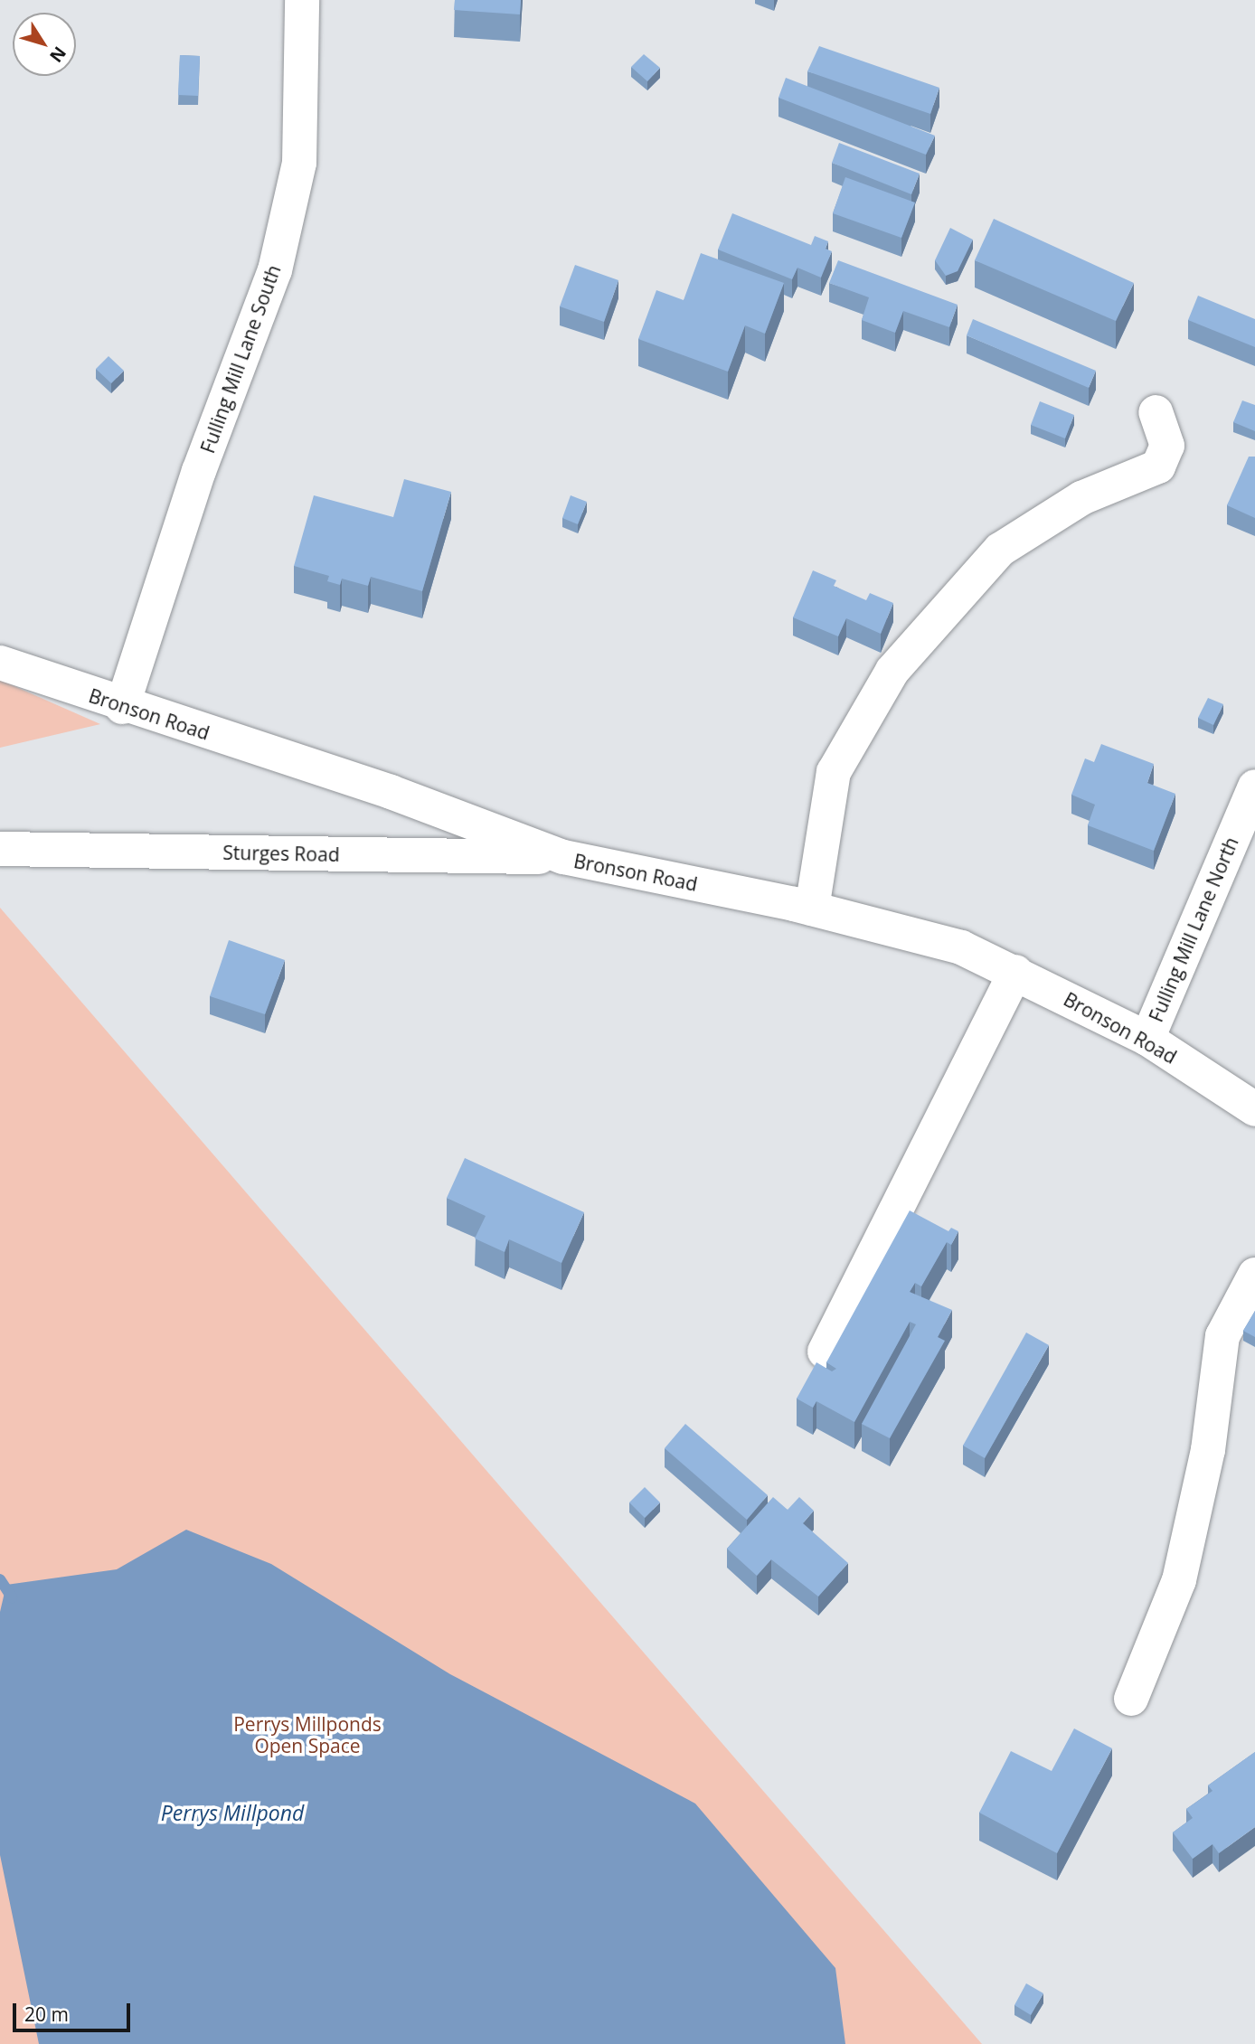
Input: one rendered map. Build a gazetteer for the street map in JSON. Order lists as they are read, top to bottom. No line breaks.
{"streets":{"main road":["Fulling Mill Lane South","Bronson Road","Sturges Road","Fulling Mill Lane North"]},"crossings":[["Fulling Mill Lane South","Bronson Road"],["Bronson Road","Sturges Road"],["Bronson Road","Fulling Mill Lane North"]],"water":["Perrys Millpond"],"parks":["Perrys Millponds Open Space"],"scale_bar":"20 m","north":"bottom right"}
